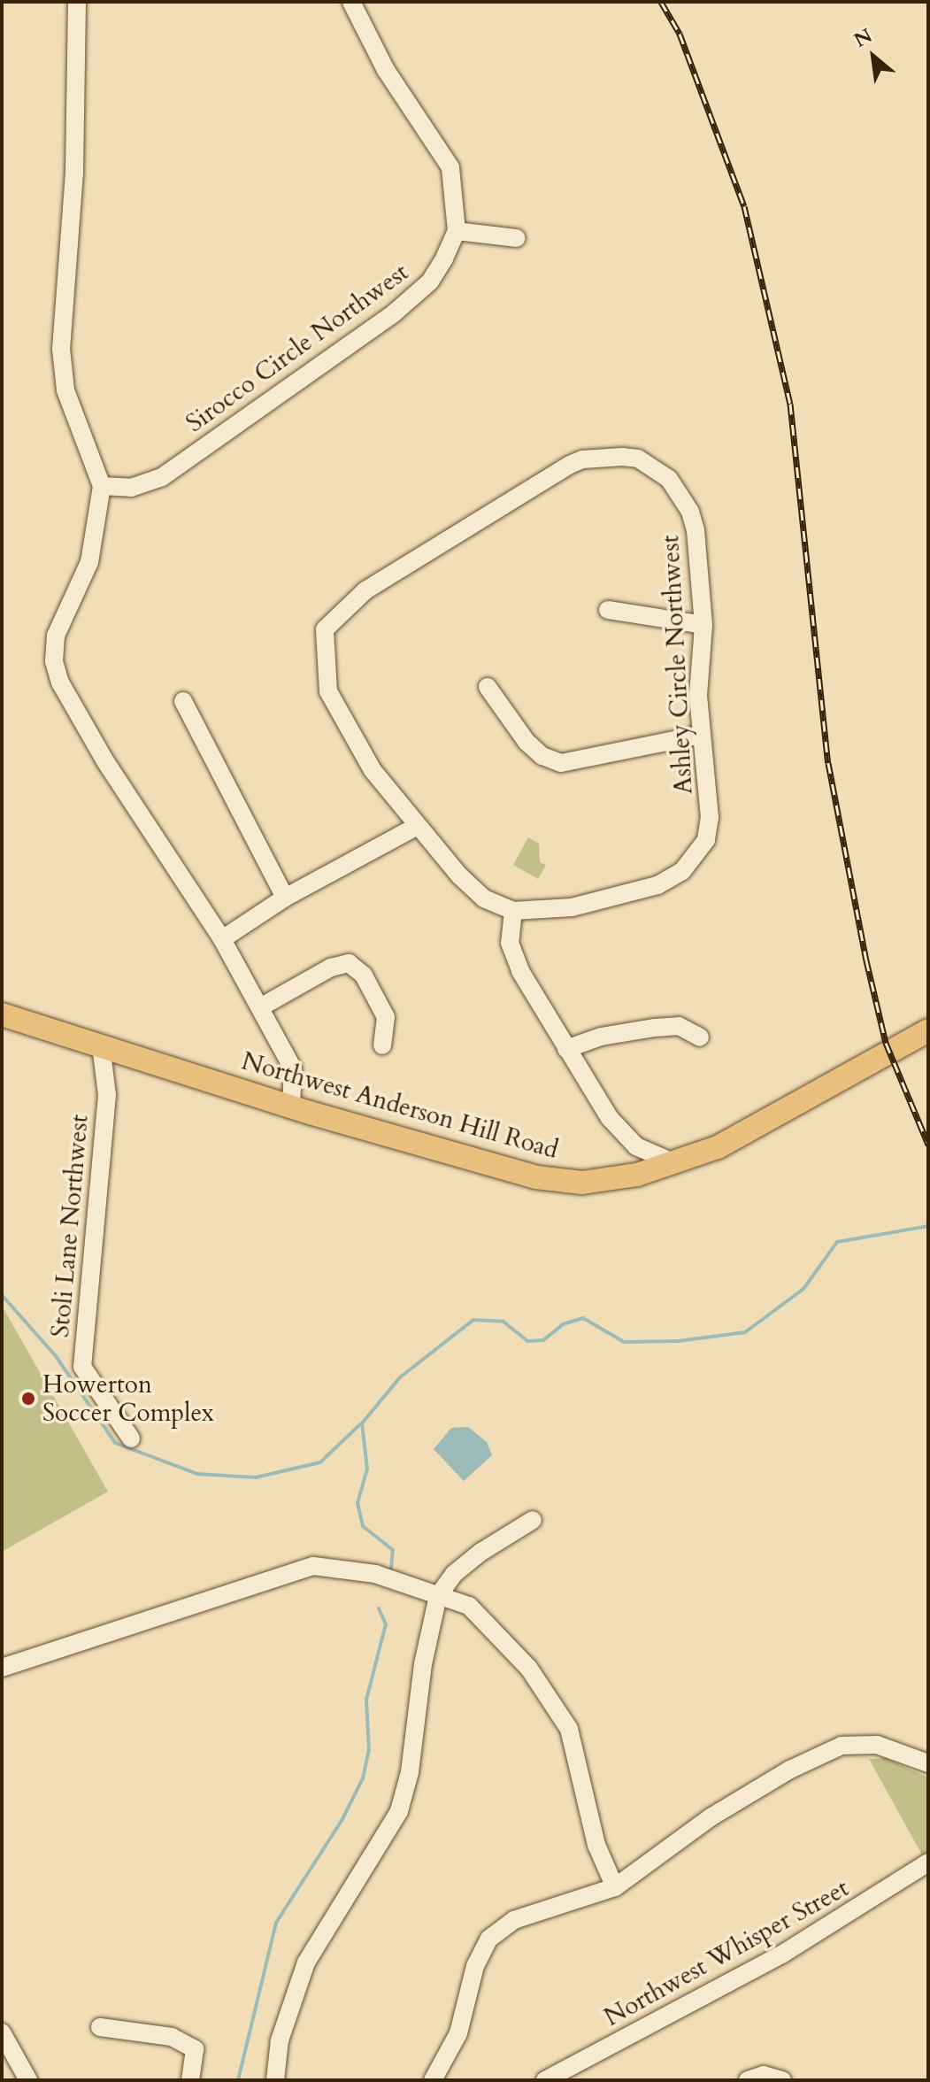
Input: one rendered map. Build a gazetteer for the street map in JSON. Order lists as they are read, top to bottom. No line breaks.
{"streets":{"main road":["Northwest Anderson Hill Road"],"street":["Sirocco Circle Northwest","Ashley Circle Northwest","Stoli Lane Northwest","Northwest Whisper Street"]},"crossings":[["Northwest Anderson Hill Road","Stoli Lane Northwest"]],"places":["Howerton Soccer Complex"],"north":"top left"}
